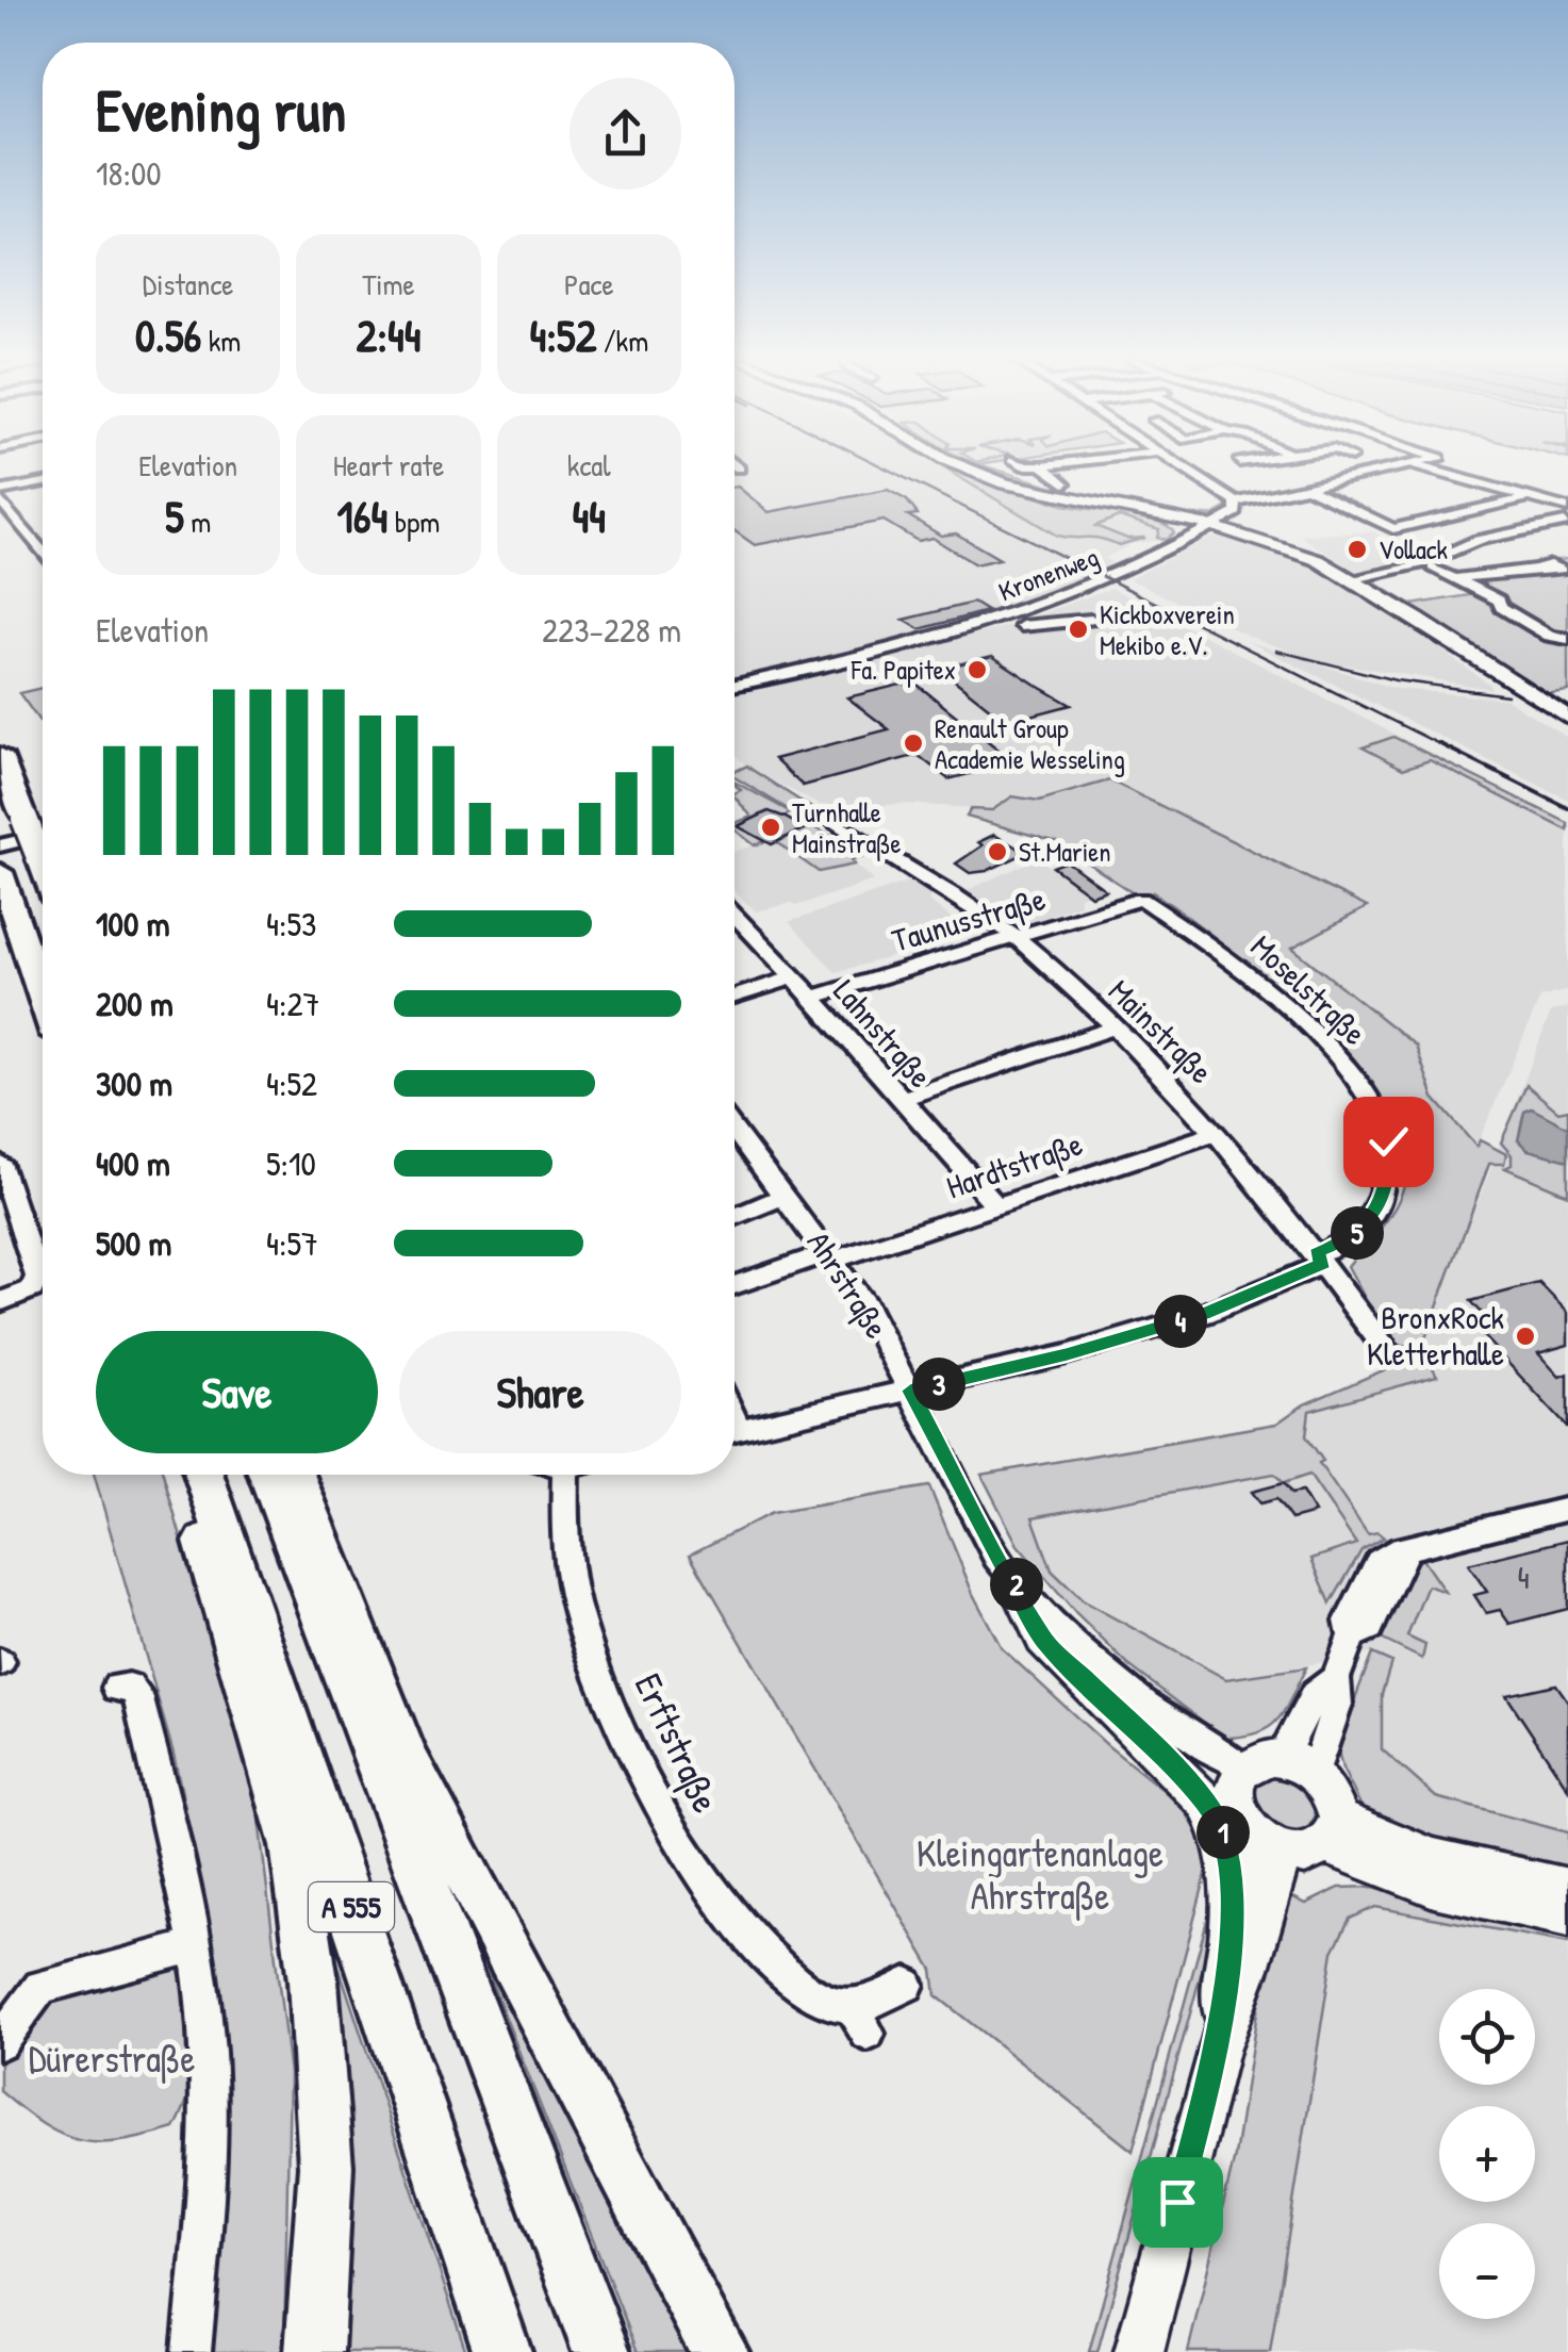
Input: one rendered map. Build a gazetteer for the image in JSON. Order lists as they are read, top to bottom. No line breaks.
{"streets":{"highway":["A 555"],"main road":["Ahrstraße"],"street":["Kronenweg","Taunusstraße","Moselstraße","Mainstraße","Lahnstraße","Hardtstraße","Erftstraße"]},"crossings":[["Taunusstraße","Moselstraße"],["Taunusstraße","Mainstraße"],["Taunusstraße","Lahnstraße"],["Moselstraße","Mainstraße"],["Moselstraße","Ahrstraße"],["Mainstraße","Hardtstraße"],["Lahnstraße","Hardtstraße"],["Hardtstraße","Ahrstraße"]],"parks":["Kleingartenanlage Ahrstraße","Dürerstraße"],"places":["Vollack","Kickboxverein Mekibo e.V.","Fa. Papitex","Renault Group Academie Wesseling","Turnhalle Mainstraße","St.Marien","BronxRock Kletterhalle"],"house_numbers":["4"],"page":{"heading":["Evening run","18:00"],"stats":[["Distance","0.56 km"],["Time","2:44"],["Pace","4:52 /km"],["Elevation","5 m"],["Heart rate","164 bpm"],["kcal","44"]],"chart":["Elevation","223–228 m"],"list":[{"name":"100 m","note":"4:53"},{"name":"200 m","note":"4:27"},{"name":"300 m","note":"4:52"},{"name":"400 m","note":"5:10"},{"name":"500 m","note":"4:57"}],"pins":["5","4","3","2","1"],"buttons":["Save","Share"],"map_buttons":["+","−"]}}
